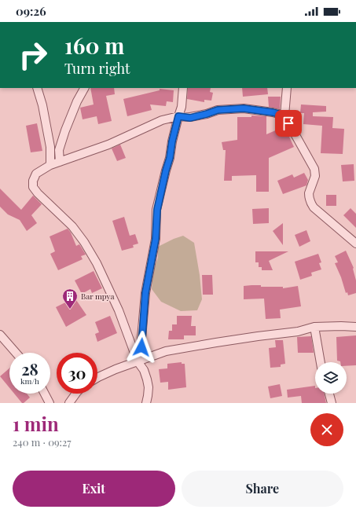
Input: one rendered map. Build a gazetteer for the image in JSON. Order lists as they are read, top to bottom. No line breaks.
{"places":{"building":["Bar mpya"]},"page":{"status":"09:26","turn":["160 m","Turn right"],"speed":"28 km/h","limit":"30","heading":["1 min","240 m · 09:27"],"buttons":["Exit","Share"]}}
